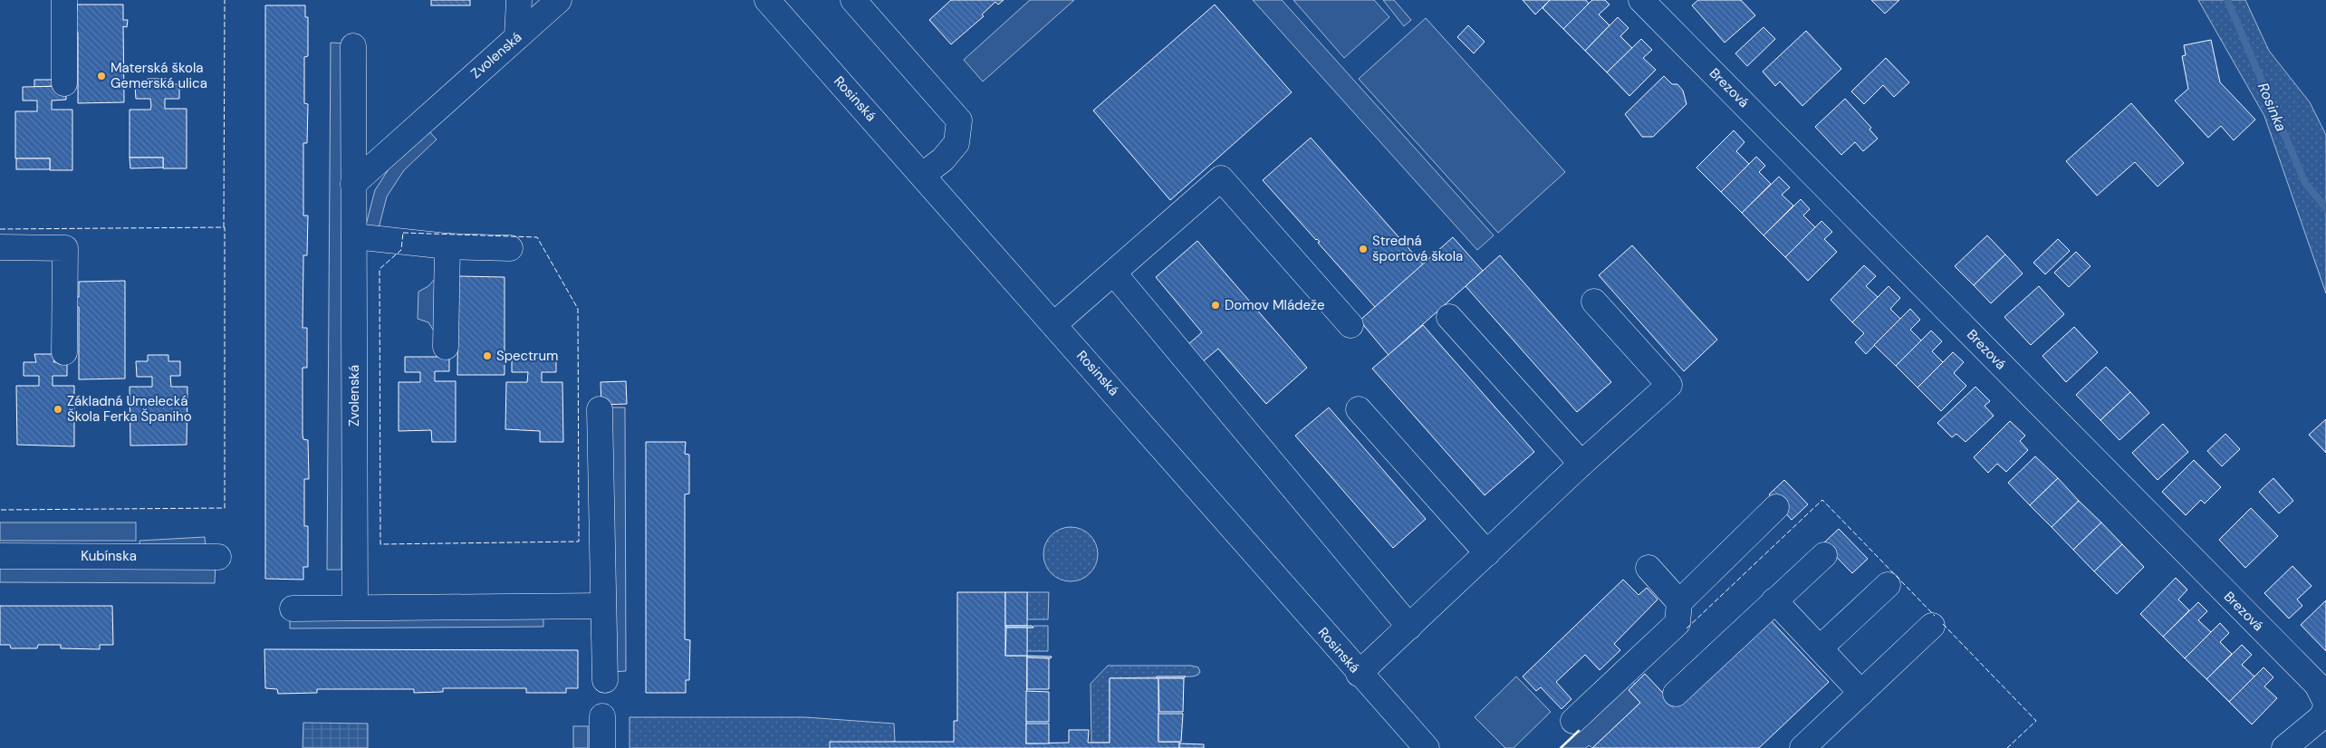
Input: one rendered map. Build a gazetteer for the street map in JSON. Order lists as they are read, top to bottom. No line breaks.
{"streets":{"street":["Zvolenská","Brezová","Rosinská","Kubínska"]},"water":["Rosinka"],"places":["Materská škola Gemerská ulica","Stredná športová škola","Domov Mládeže","Spectrum","Základná Umelecká Škola Ferka Španiho"]}
